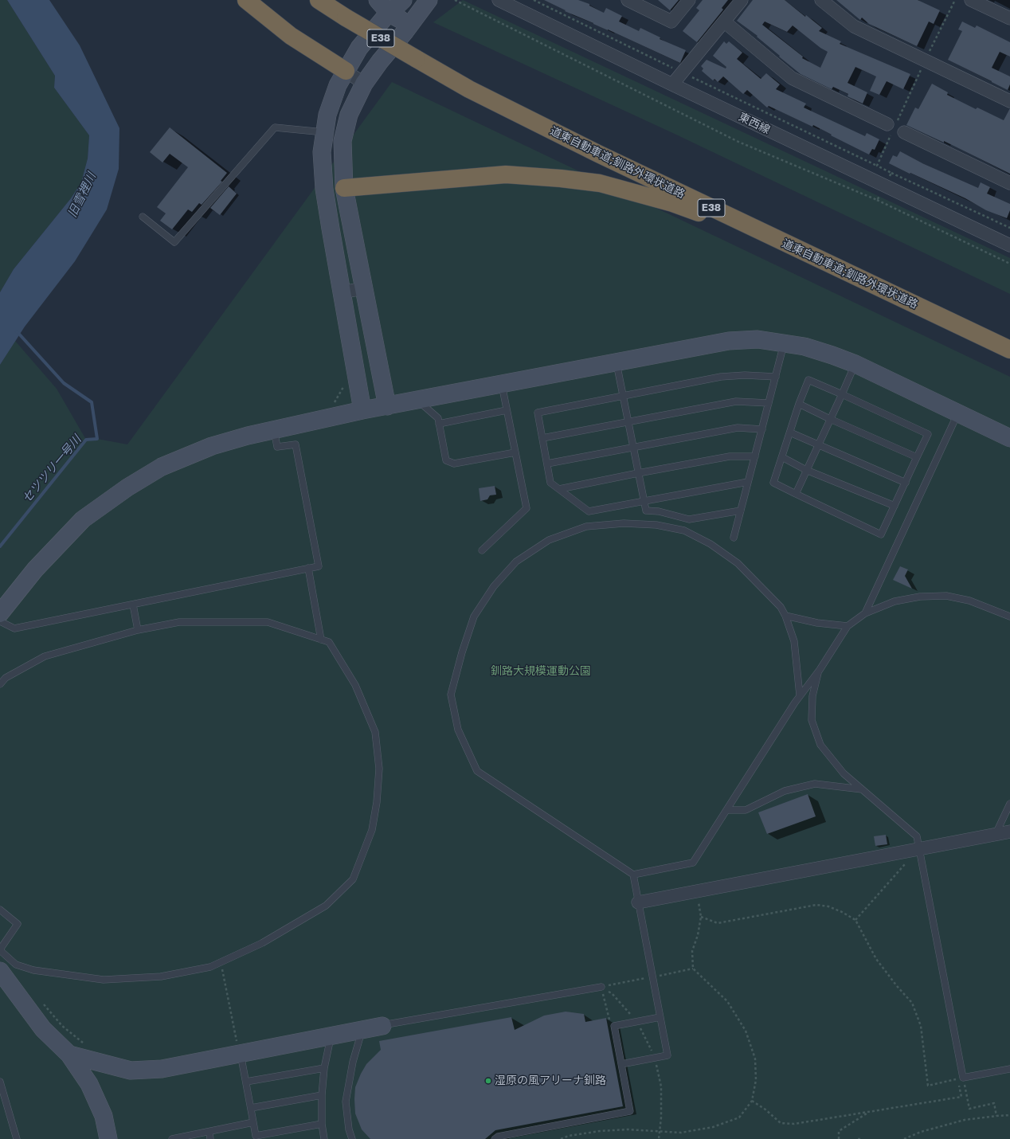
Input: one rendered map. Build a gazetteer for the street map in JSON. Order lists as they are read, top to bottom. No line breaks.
{"streets":{"highway":["E38","道東自動車道;釧路外環状道路"],"street":["東西線"]},"water":["旧雪裡川","セツツリ一号川"],"parks":["釧路大規模運動公園"],"places":["湿原の風アリーナ釧路"]}
